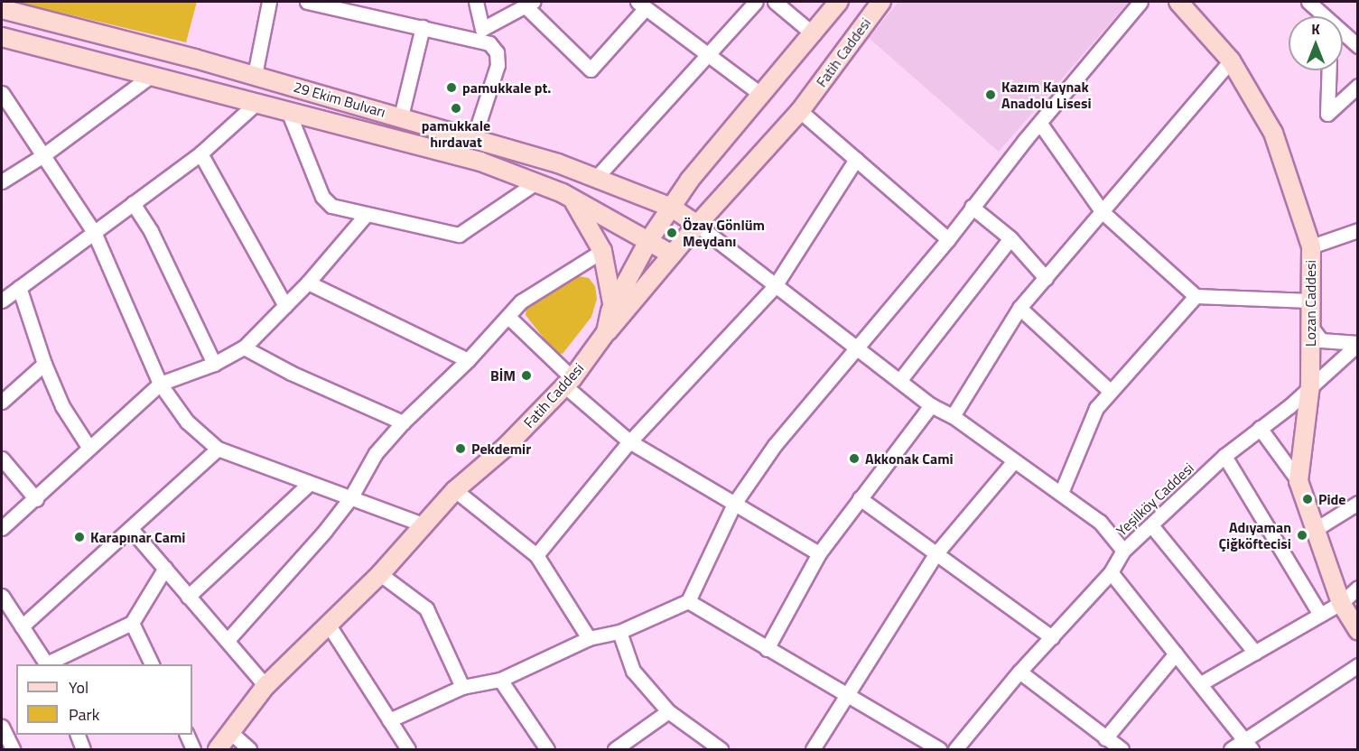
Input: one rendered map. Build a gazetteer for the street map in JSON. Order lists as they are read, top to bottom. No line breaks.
{"streets":{"main road":["Fatih Caddesi","29 Ekim Bulvarı","Lozan Caddesi"],"street":["Yeşilköy Caddesi"]},"crossings":[["Fatih Caddesi","29 Ekim Bulvarı"],["Lozan Caddesi","Yeşilköy Caddesi"]],"places":["pamukkale pt.","Kazım Kaynak Anadolu Lisesi","pamukkale hırdavat","Özay Gönlüm Meydanı","BİM","Pekdemir","Akkonak Cami","Pide","Adıyaman Çiğköftecisi","Karapınar Cami"],"legend":["Yol","Park"],"north":"top"}
